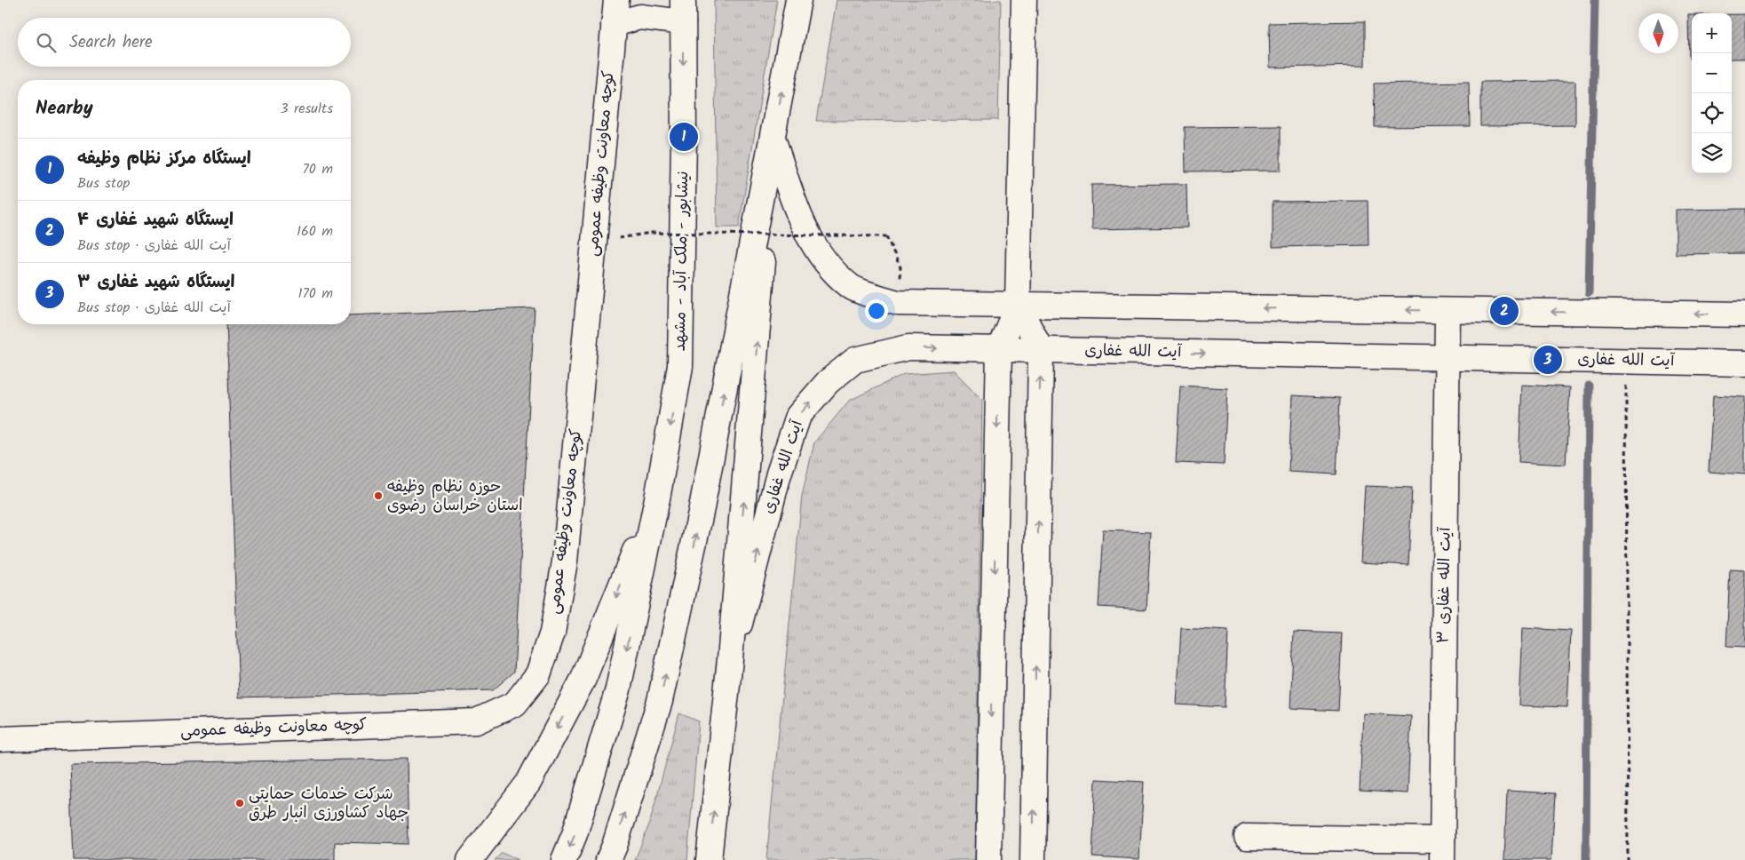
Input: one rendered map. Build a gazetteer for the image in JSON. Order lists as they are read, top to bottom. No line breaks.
{"streets":{"main road":["کوچه معاونت وظیفه عمومی","نیشابور - ملک آباد - مشهد","آیت الله غفاری","آیت الله غفاری ۳"]},"crossings":[["آیت الله غفاری","آیت الله غفاری ۳"]],"places":["حوزه نظام وظیفه استان خراسان رضوی","شرکت خدمات حمایتی جهاد کشاورزی انبار طرق"],"north":"bottom","page":{"map_buttons":["+","−"],"search":"Search here","heading":["Nearby","3 results"],"pins":["1","2","3"],"list":[{"mark":"1","name":"ایستگاه مرکز نظام وظیفه","note":"Bus stop","value":"70 m"},{"mark":"2","name":"ایستگاه شهید غفاری ۴","note":"Bus stop · آیت الله غفاری","value":"160 m"},{"mark":"3","name":"ایستگاه شهید غفاری ۳","note":"Bus stop · آیت الله غفاری","value":"170 m"}]}}
